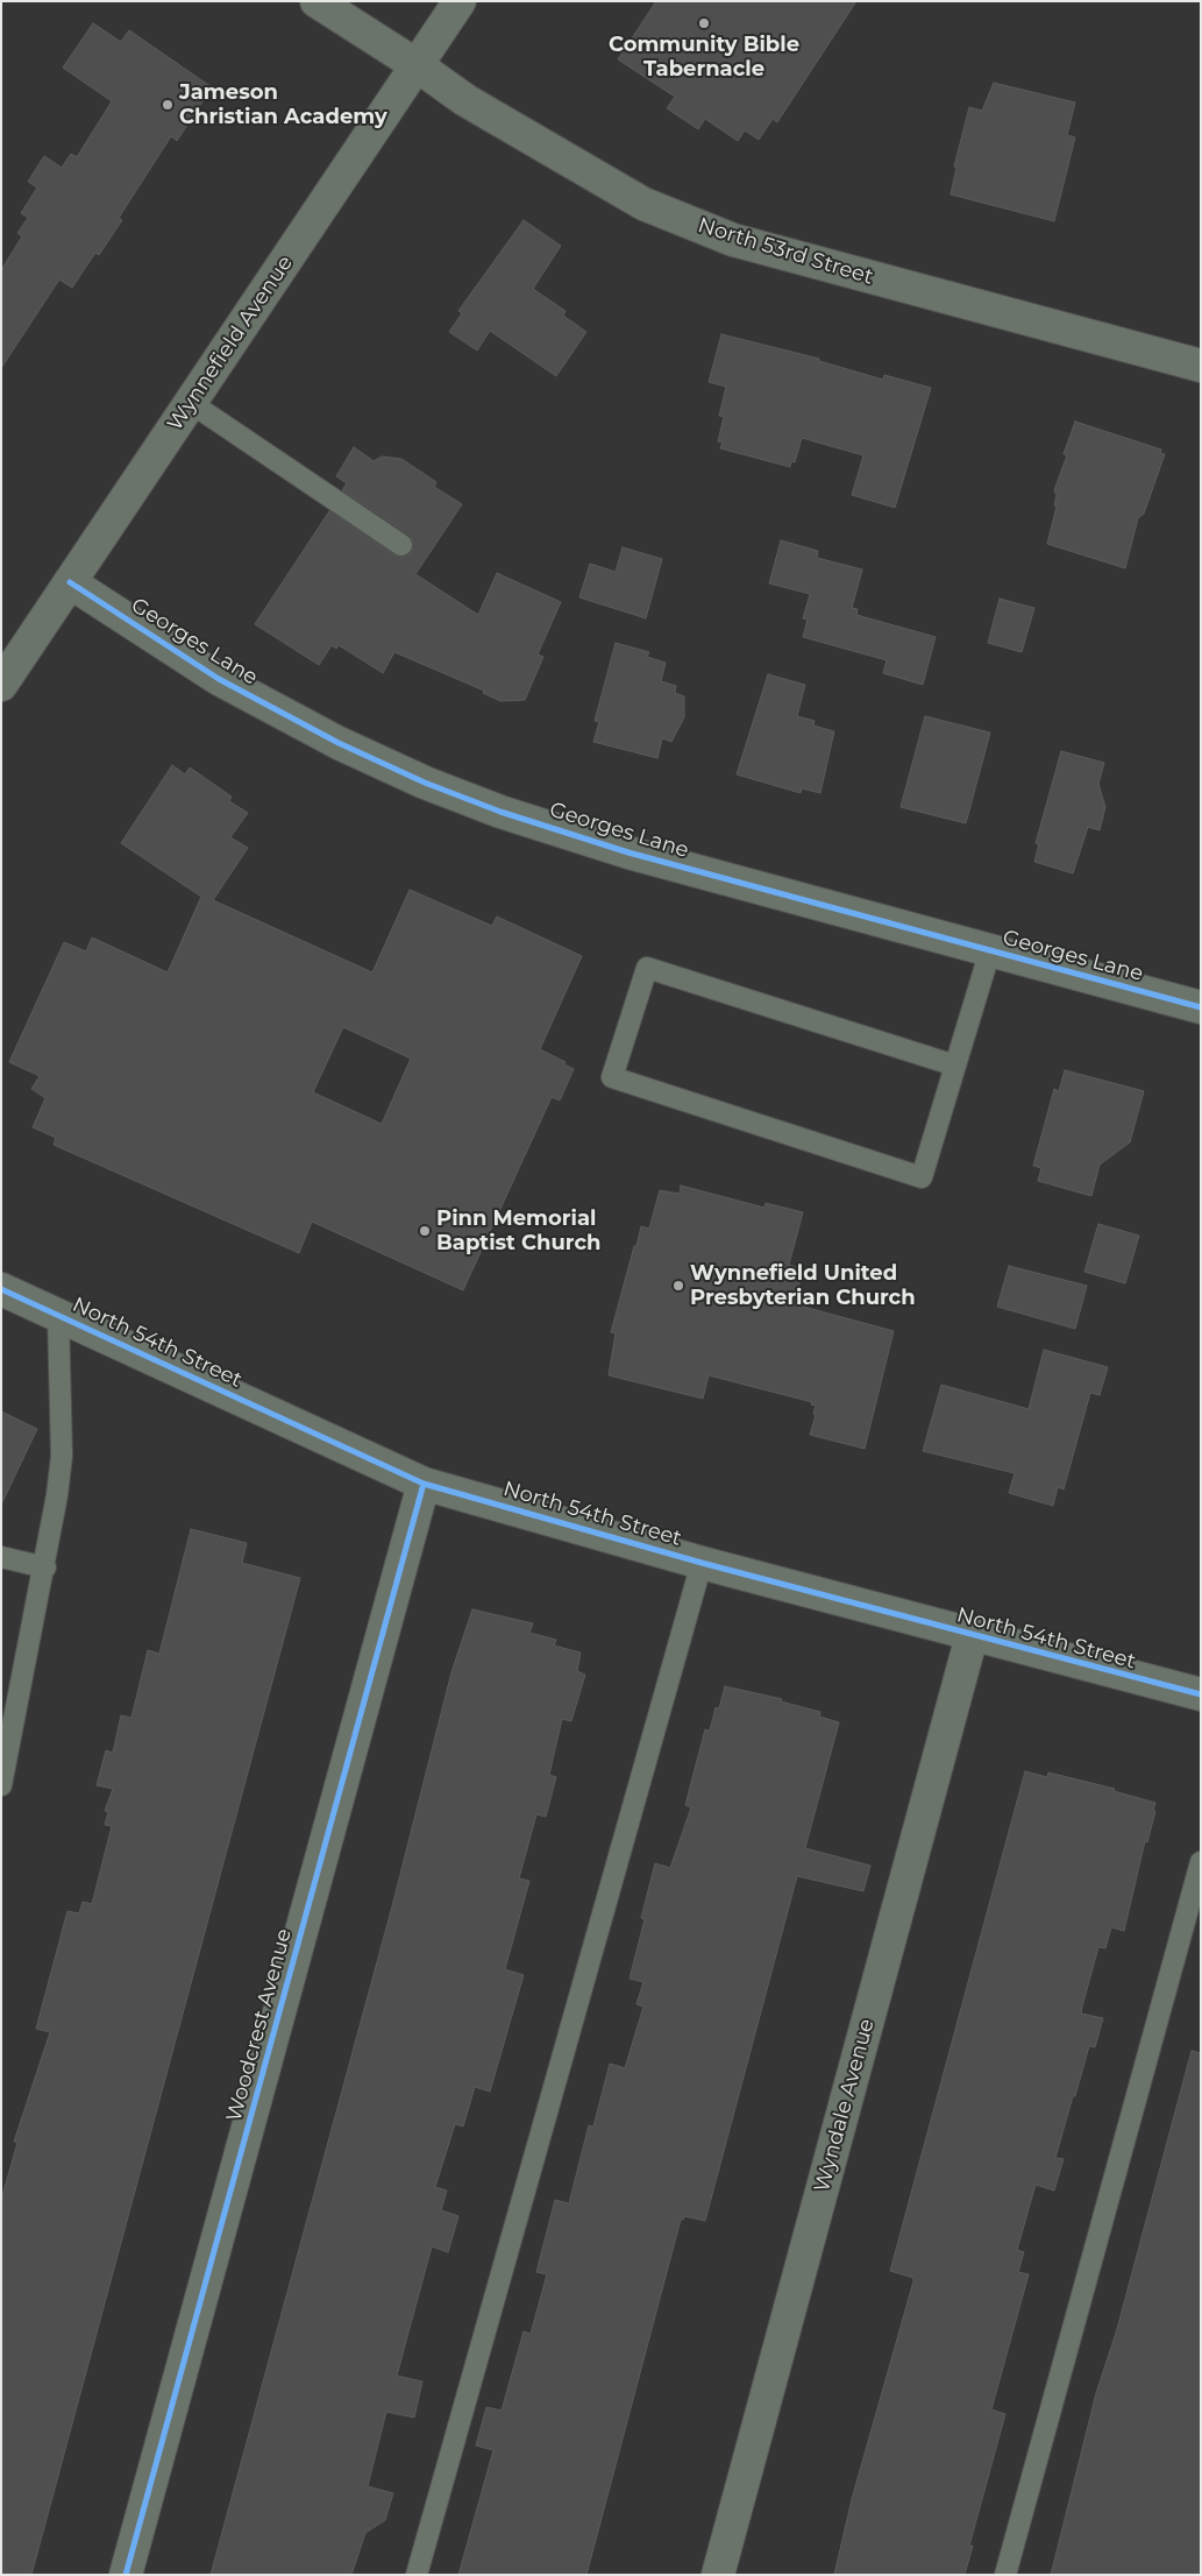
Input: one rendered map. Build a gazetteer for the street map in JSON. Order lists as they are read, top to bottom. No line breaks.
{"streets":{"street":["North 53rd Street","Wynnefield Avenue","Georges Lane","North 54th Street","Woodcrest Avenue","Wyndale Avenue"]},"crossings":[["North 53rd Street","Wynnefield Avenue"],["Wynnefield Avenue","Georges Lane"],["North 54th Street","Woodcrest Avenue"],["North 54th Street","Wyndale Avenue"]],"places":["Community Bible Tabernacle","Jameson Christian Academy","Pinn Memorial Baptist Church","Wynnefield United Presbyterian Church"]}
